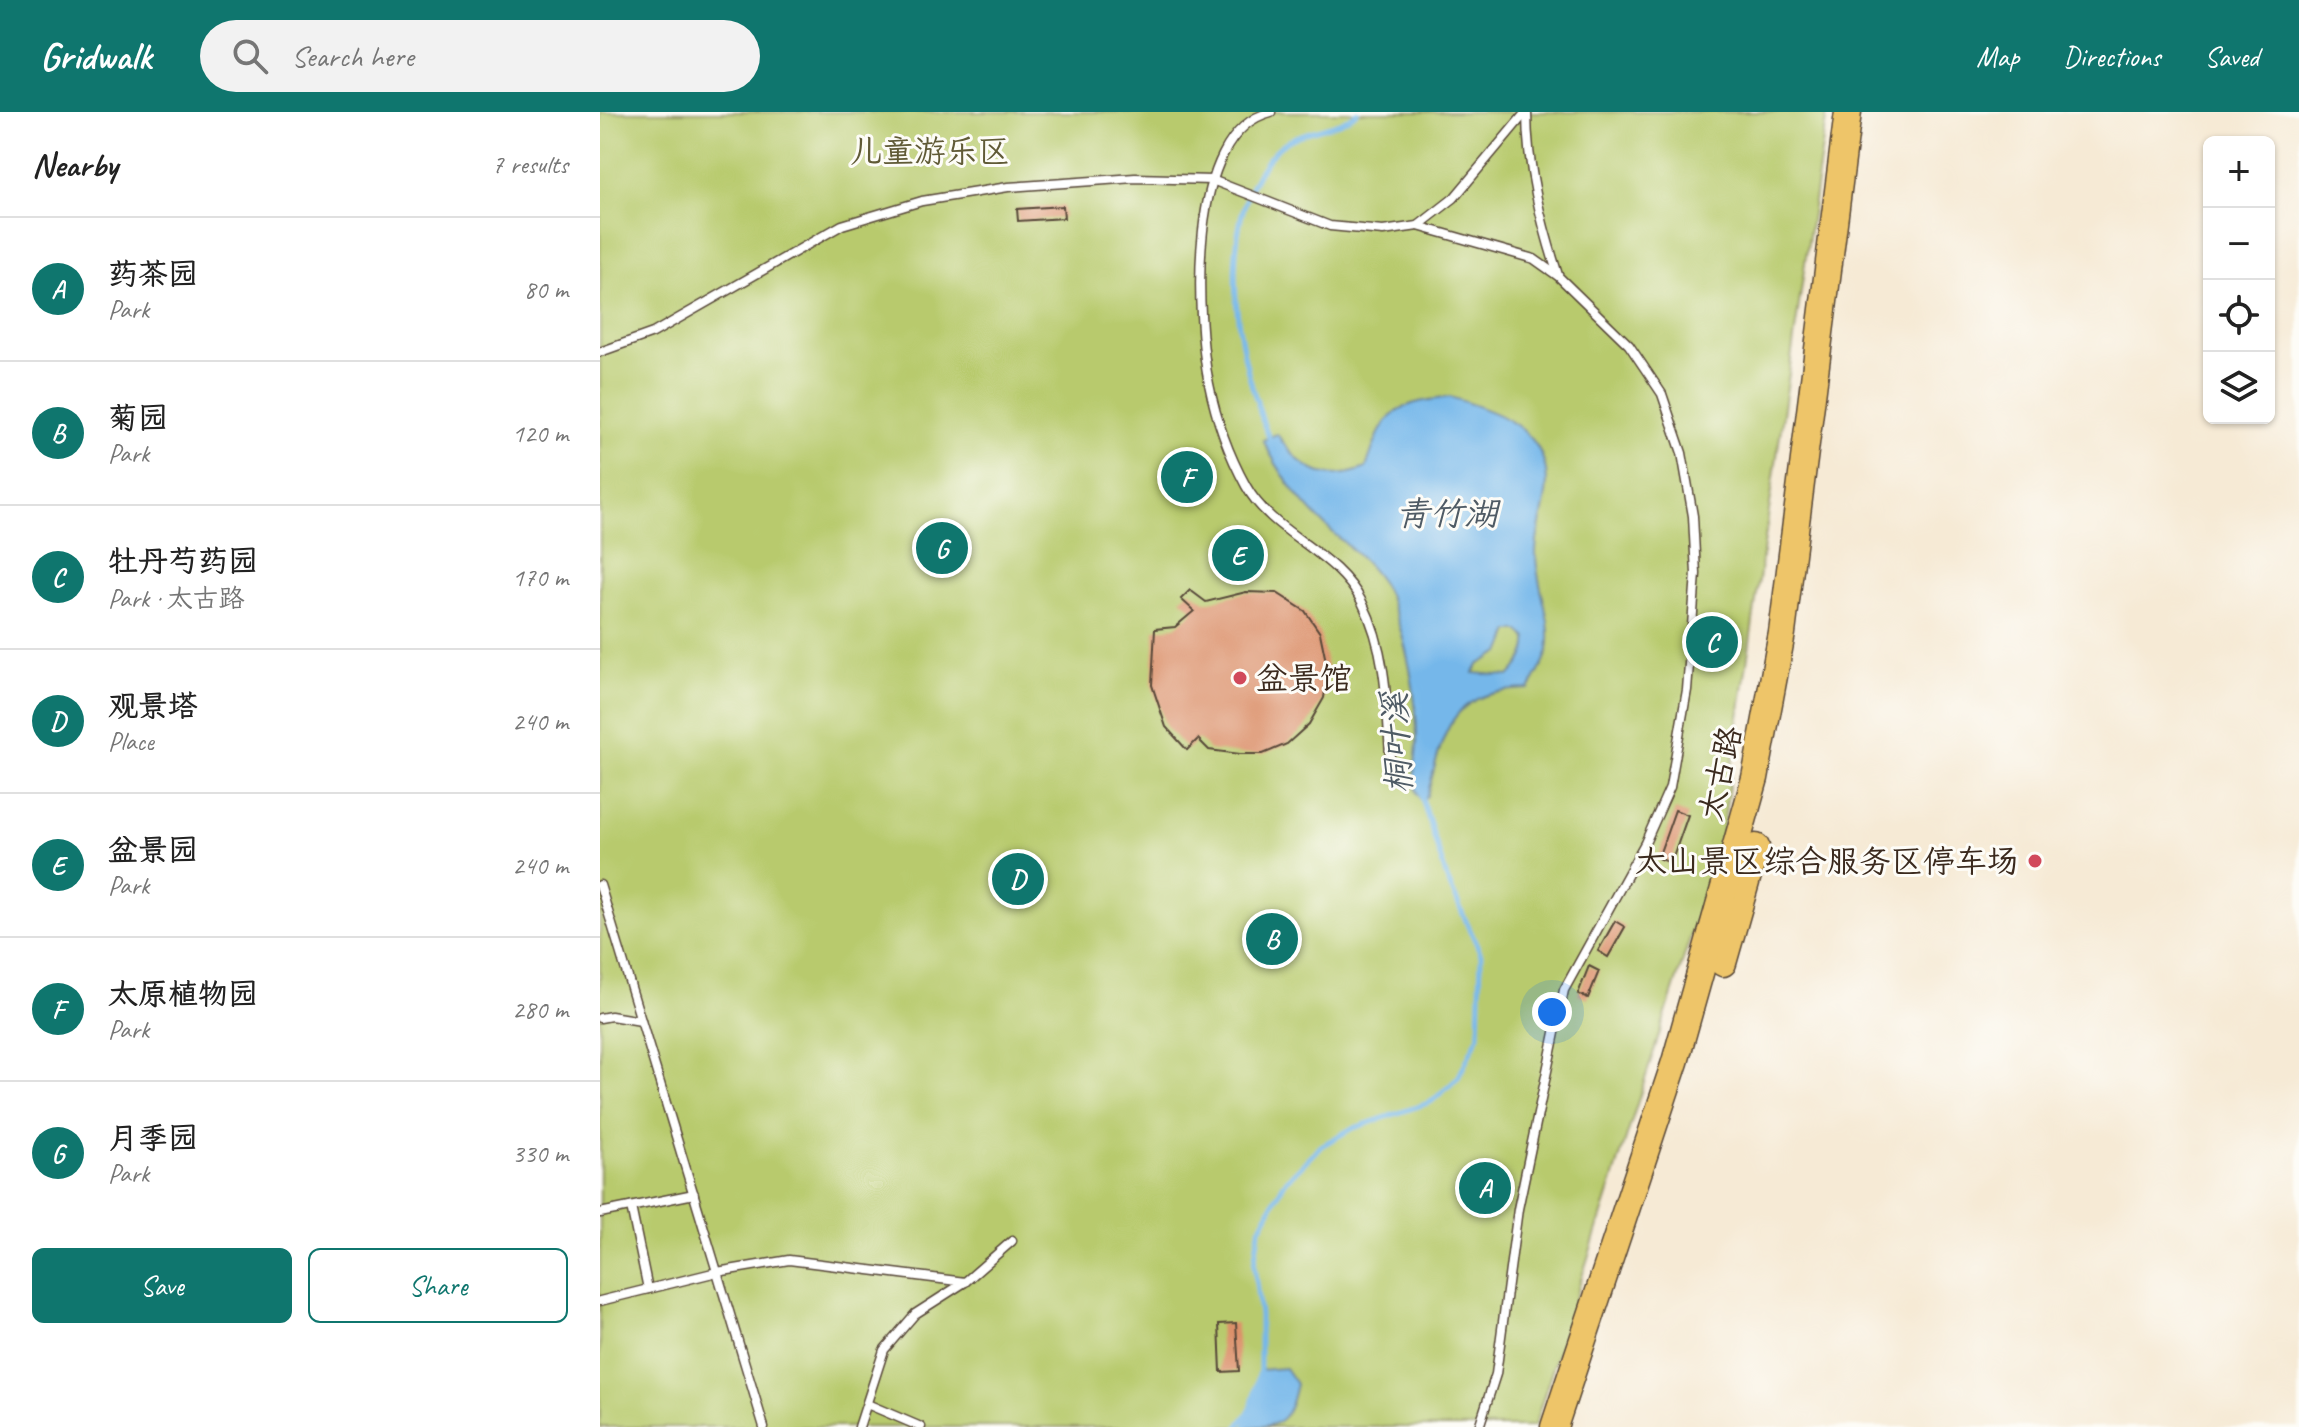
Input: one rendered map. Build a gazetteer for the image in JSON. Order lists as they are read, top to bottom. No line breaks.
{"streets":{"main road":["太古路"]},"water":["青竹湖","桐叶溪"],"parks":["儿童游乐区"],"places":["盆景馆","太山景区综合服务区停车场"],"page":{"header":"Gridwalk","search":"Search here","nav":["Map","Directions","Saved"],"heading":["Nearby","7 results"],"map_buttons":["+","−"],"list":[{"mark":"A","name":"药茶园","note":"Park","value":"80 m"},{"mark":"B","name":"菊园","note":"Park","value":"120 m"},{"mark":"C","name":"牡丹芍药园","note":"Park · 太古路","value":"170 m"},{"mark":"D","name":"观景塔","note":"Place","value":"240 m"},{"mark":"E","name":"盆景园","note":"Park","value":"240 m"},{"mark":"F","name":"太原植物园","note":"Park","value":"280 m"},{"mark":"G","name":"月季园","note":"Park","value":"330 m"}],"pins":["F","G","E","C","D","B","A"],"buttons":["Save","Share"]}}
